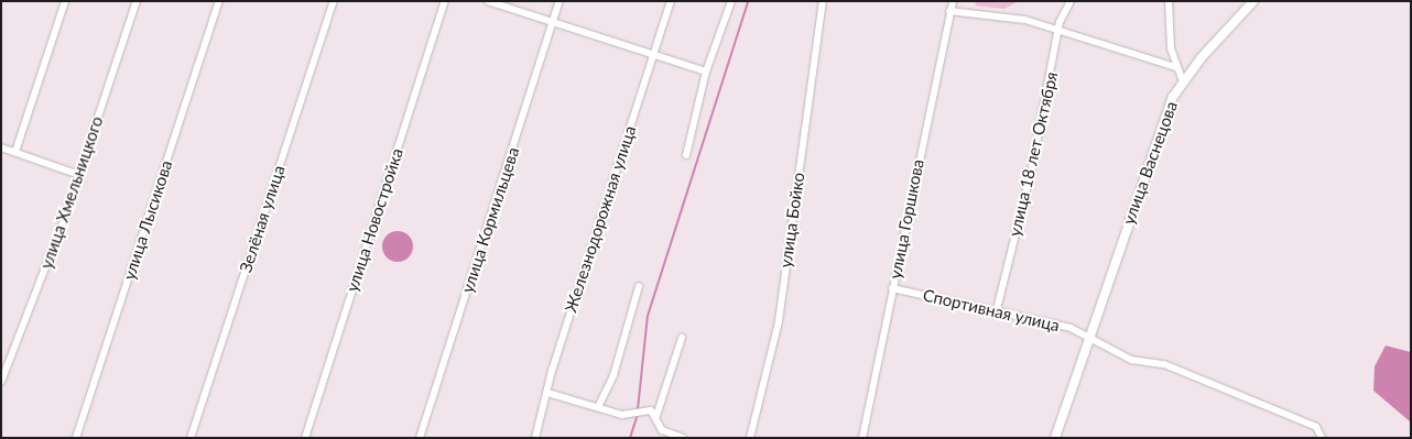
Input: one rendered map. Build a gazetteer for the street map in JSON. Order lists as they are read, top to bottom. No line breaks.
{"streets":{"street":["улица 18 лет Октября","улица Васнецова","улица Хмельницкого","Зелёная улица","Железнодорожная улица","улица Горшкова","улица Лысикова","улица Новостройка","улица Кормильцева","улица Бойко","Спортивная улица"]},"crossings":[["улица 18 лет Октября","Спортивная улица"],["улица Васнецова","Спортивная улица"],["улица Горшкова","Спортивная улица"]]}
